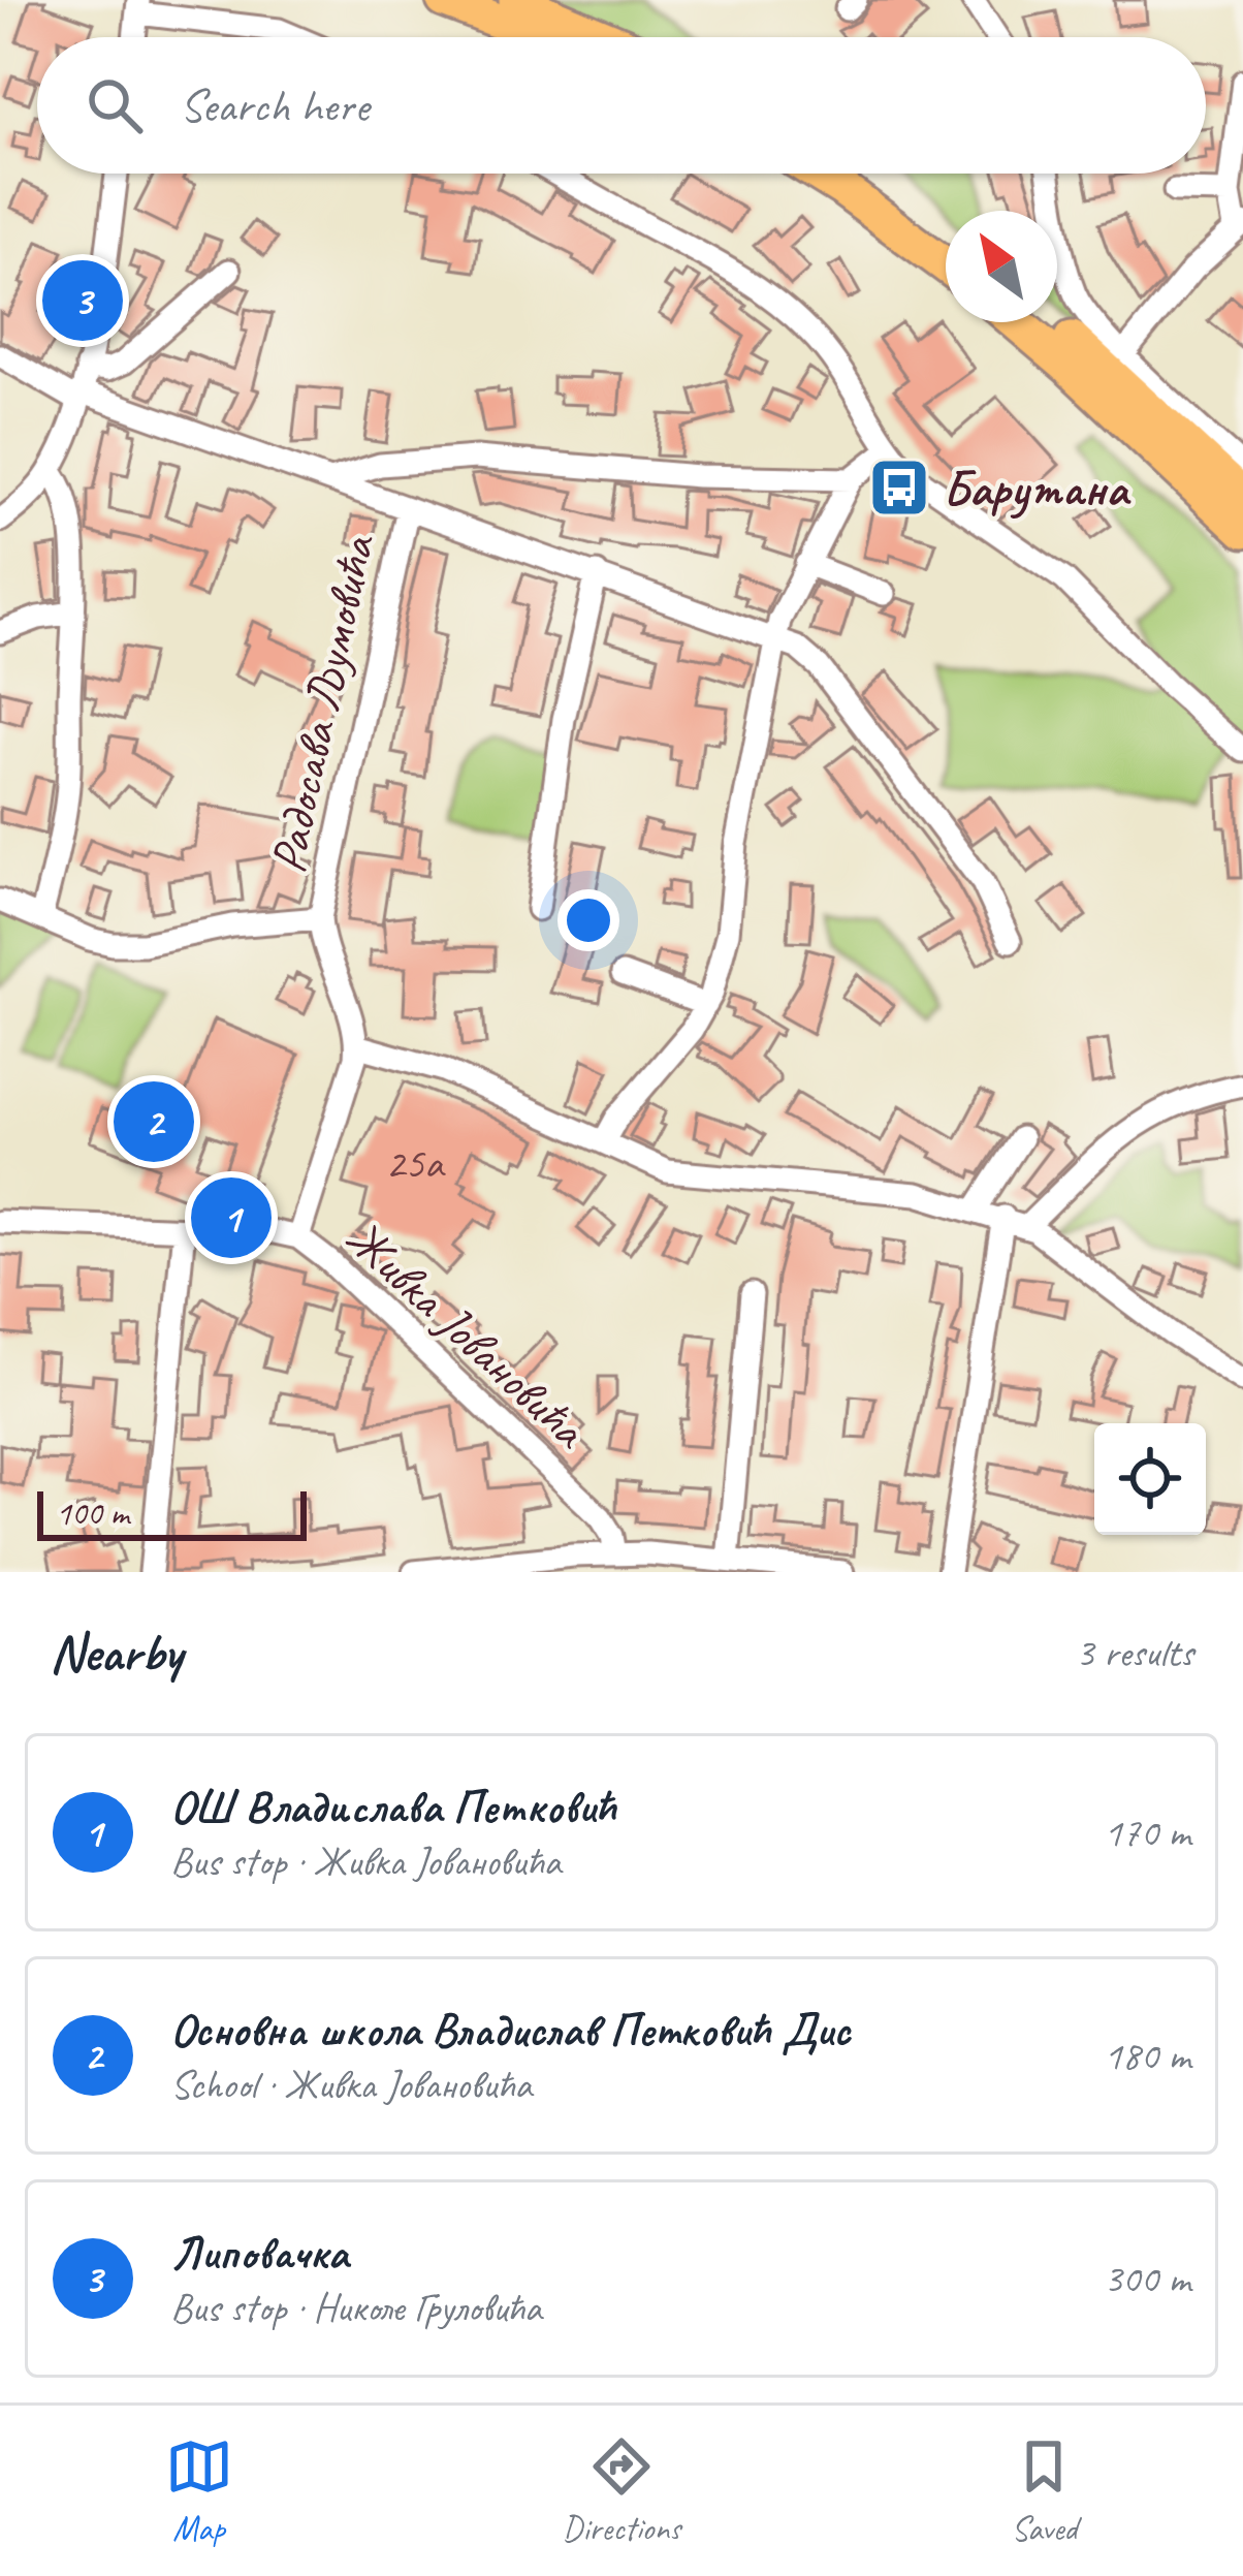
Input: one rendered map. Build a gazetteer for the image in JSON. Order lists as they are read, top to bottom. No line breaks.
{"streets":{"street":["Радосава Љумовића","Живка Јовановића"]},"places":{"bus stop":["Барутана"]},"house_numbers":["25a"],"scale_bar":"100 m","north":"top left","page":{"search":"Search here","pins":["3","2","1"],"scale":"100 m","heading":["Nearby","3 results"],"list":[{"mark":"1","name":"ОШ Владислава Петковић","note":"Bus stop · Живка Јовановића","value":"170 m"},{"mark":"2","name":"Основна школа Владислав Петковић Дис","note":"School · Живка Јовановића","value":"180 m"},{"mark":"3","name":"Липовачка","note":"Bus stop · Николе Груловића","value":"300 m"}],"nav":["Map","Directions","Saved"]}}
